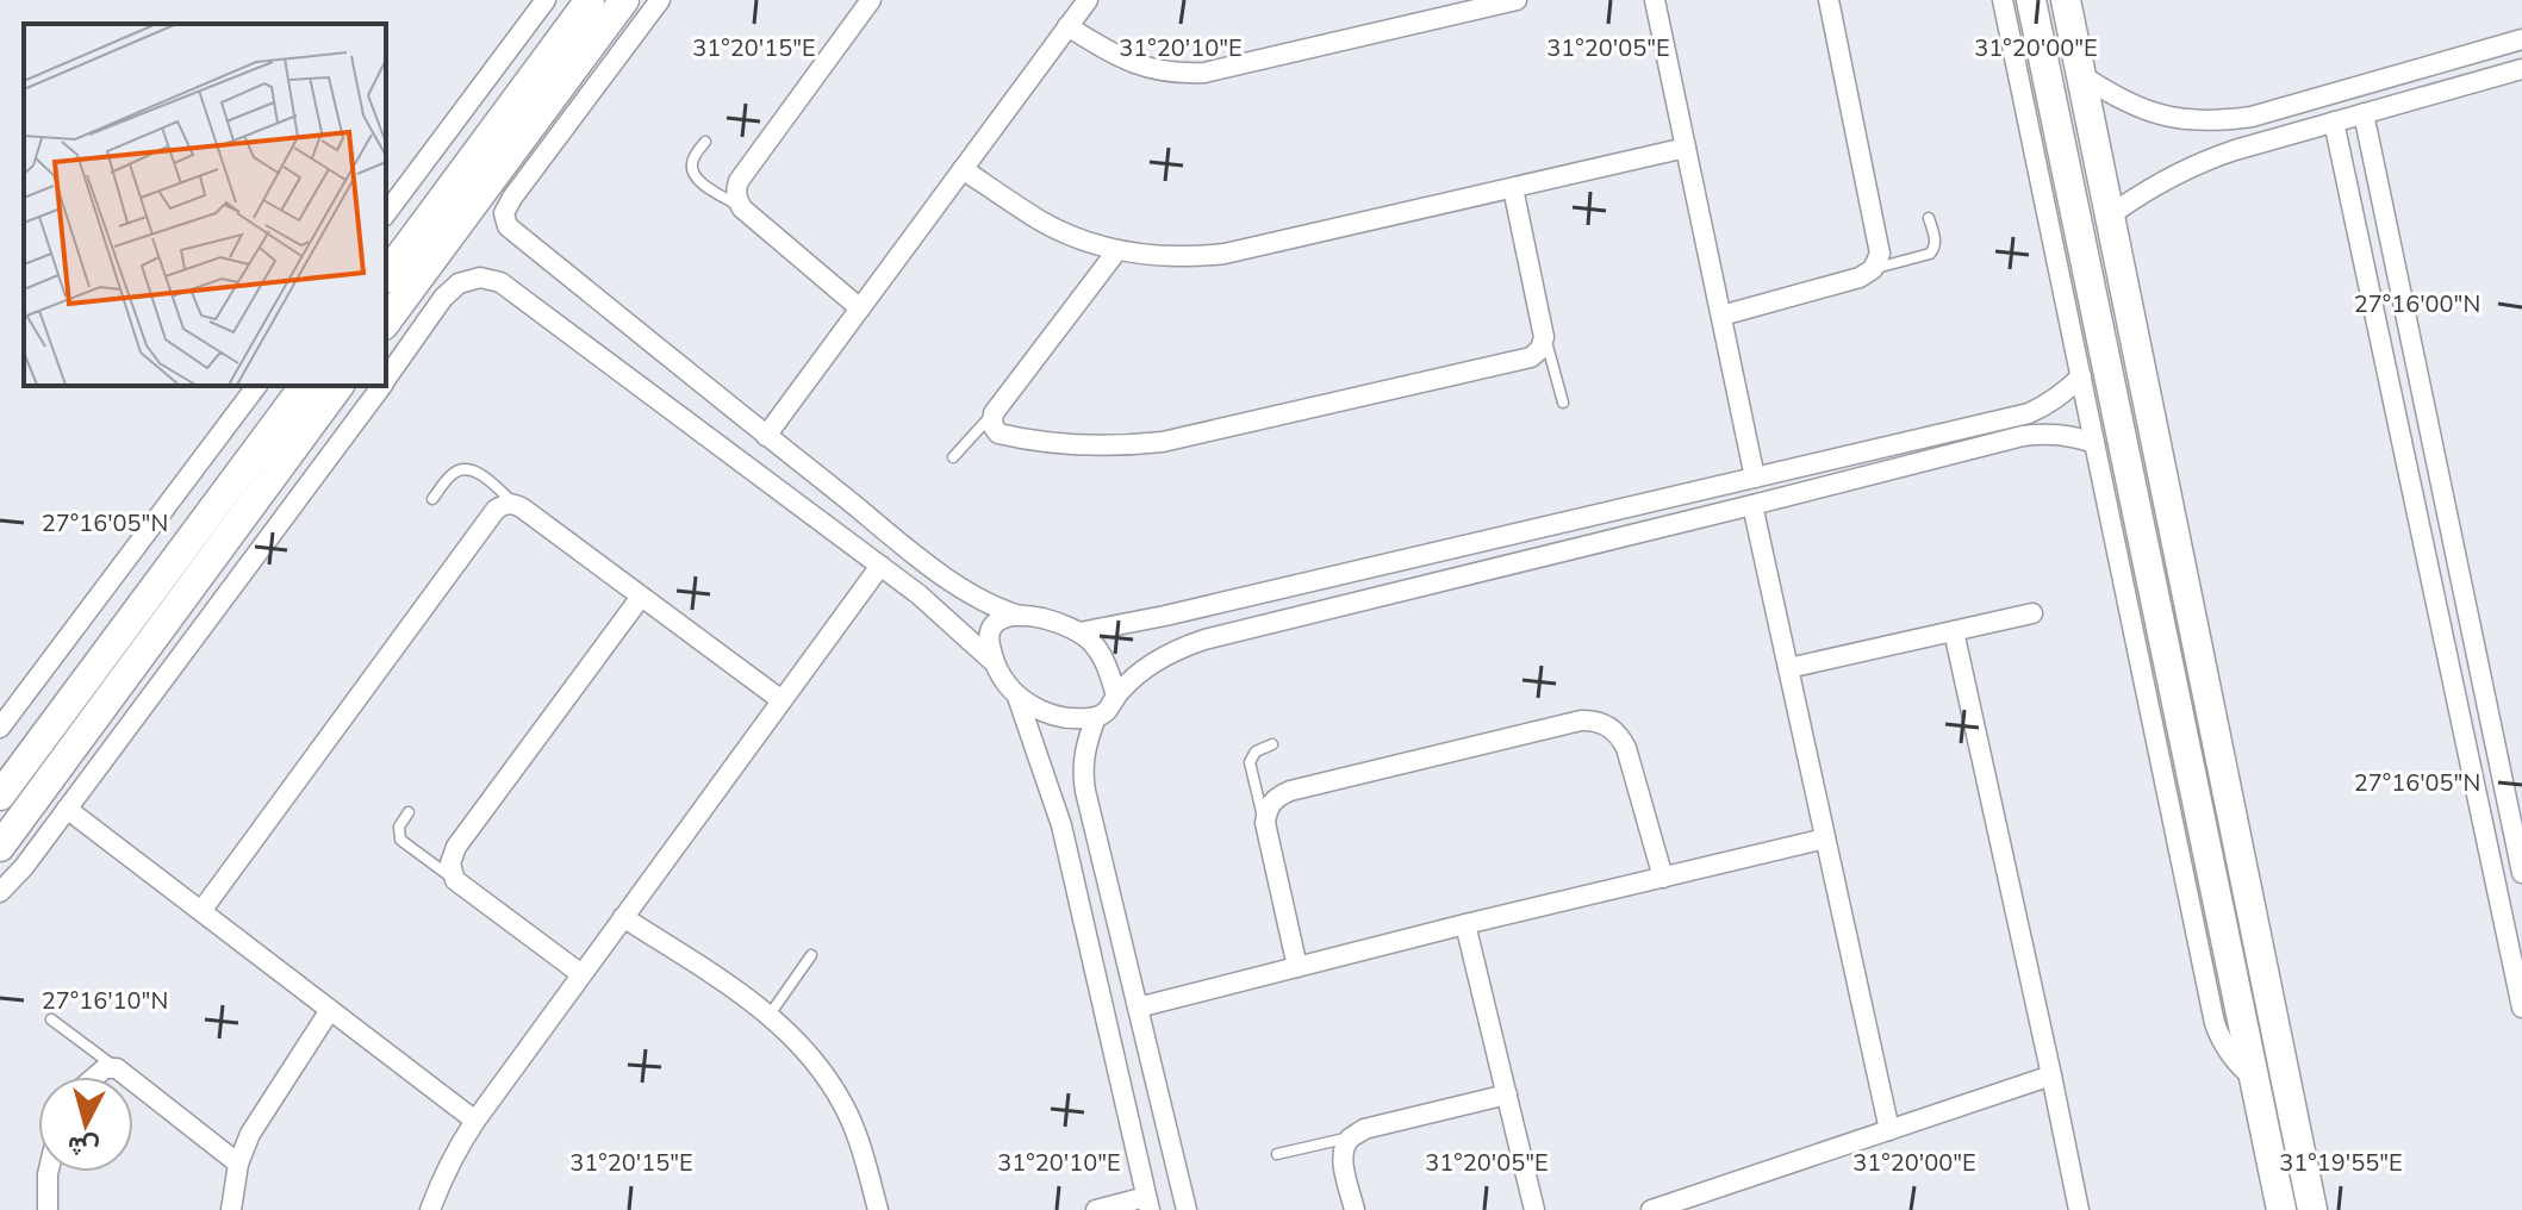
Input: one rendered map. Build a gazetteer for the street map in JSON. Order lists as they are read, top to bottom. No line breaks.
{"north":"bottom","coordinates":["31°20'15\"E","31°20'10\"E","31°20'05\"E","31°20'00\"E","27°16'00\"N","27°16'05\"N","27°16'10\"N","31°19'55\"E"]}
